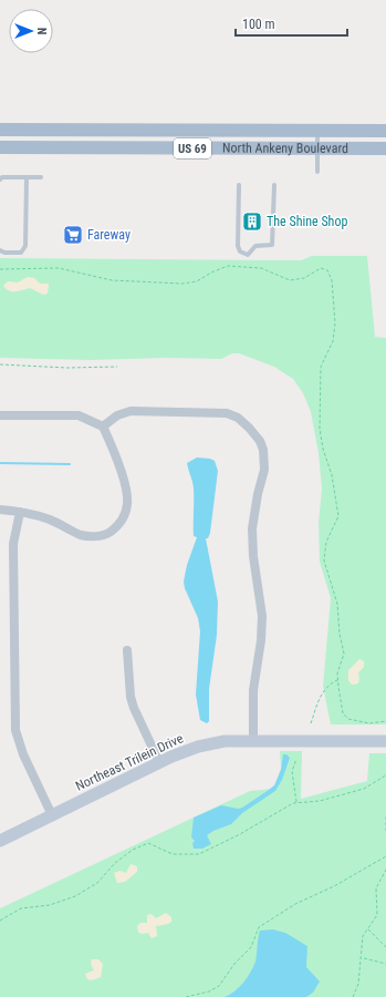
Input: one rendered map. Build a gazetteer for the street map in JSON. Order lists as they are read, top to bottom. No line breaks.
{"streets":{"main road":["US 69","North Ankeny Boulevard"],"street":["Northeast Trilein Drive"]},"places":{"building":["The Shine Shop"],"supermarket":["Fareway"]},"scale_bar":"100 m","north":"right"}
